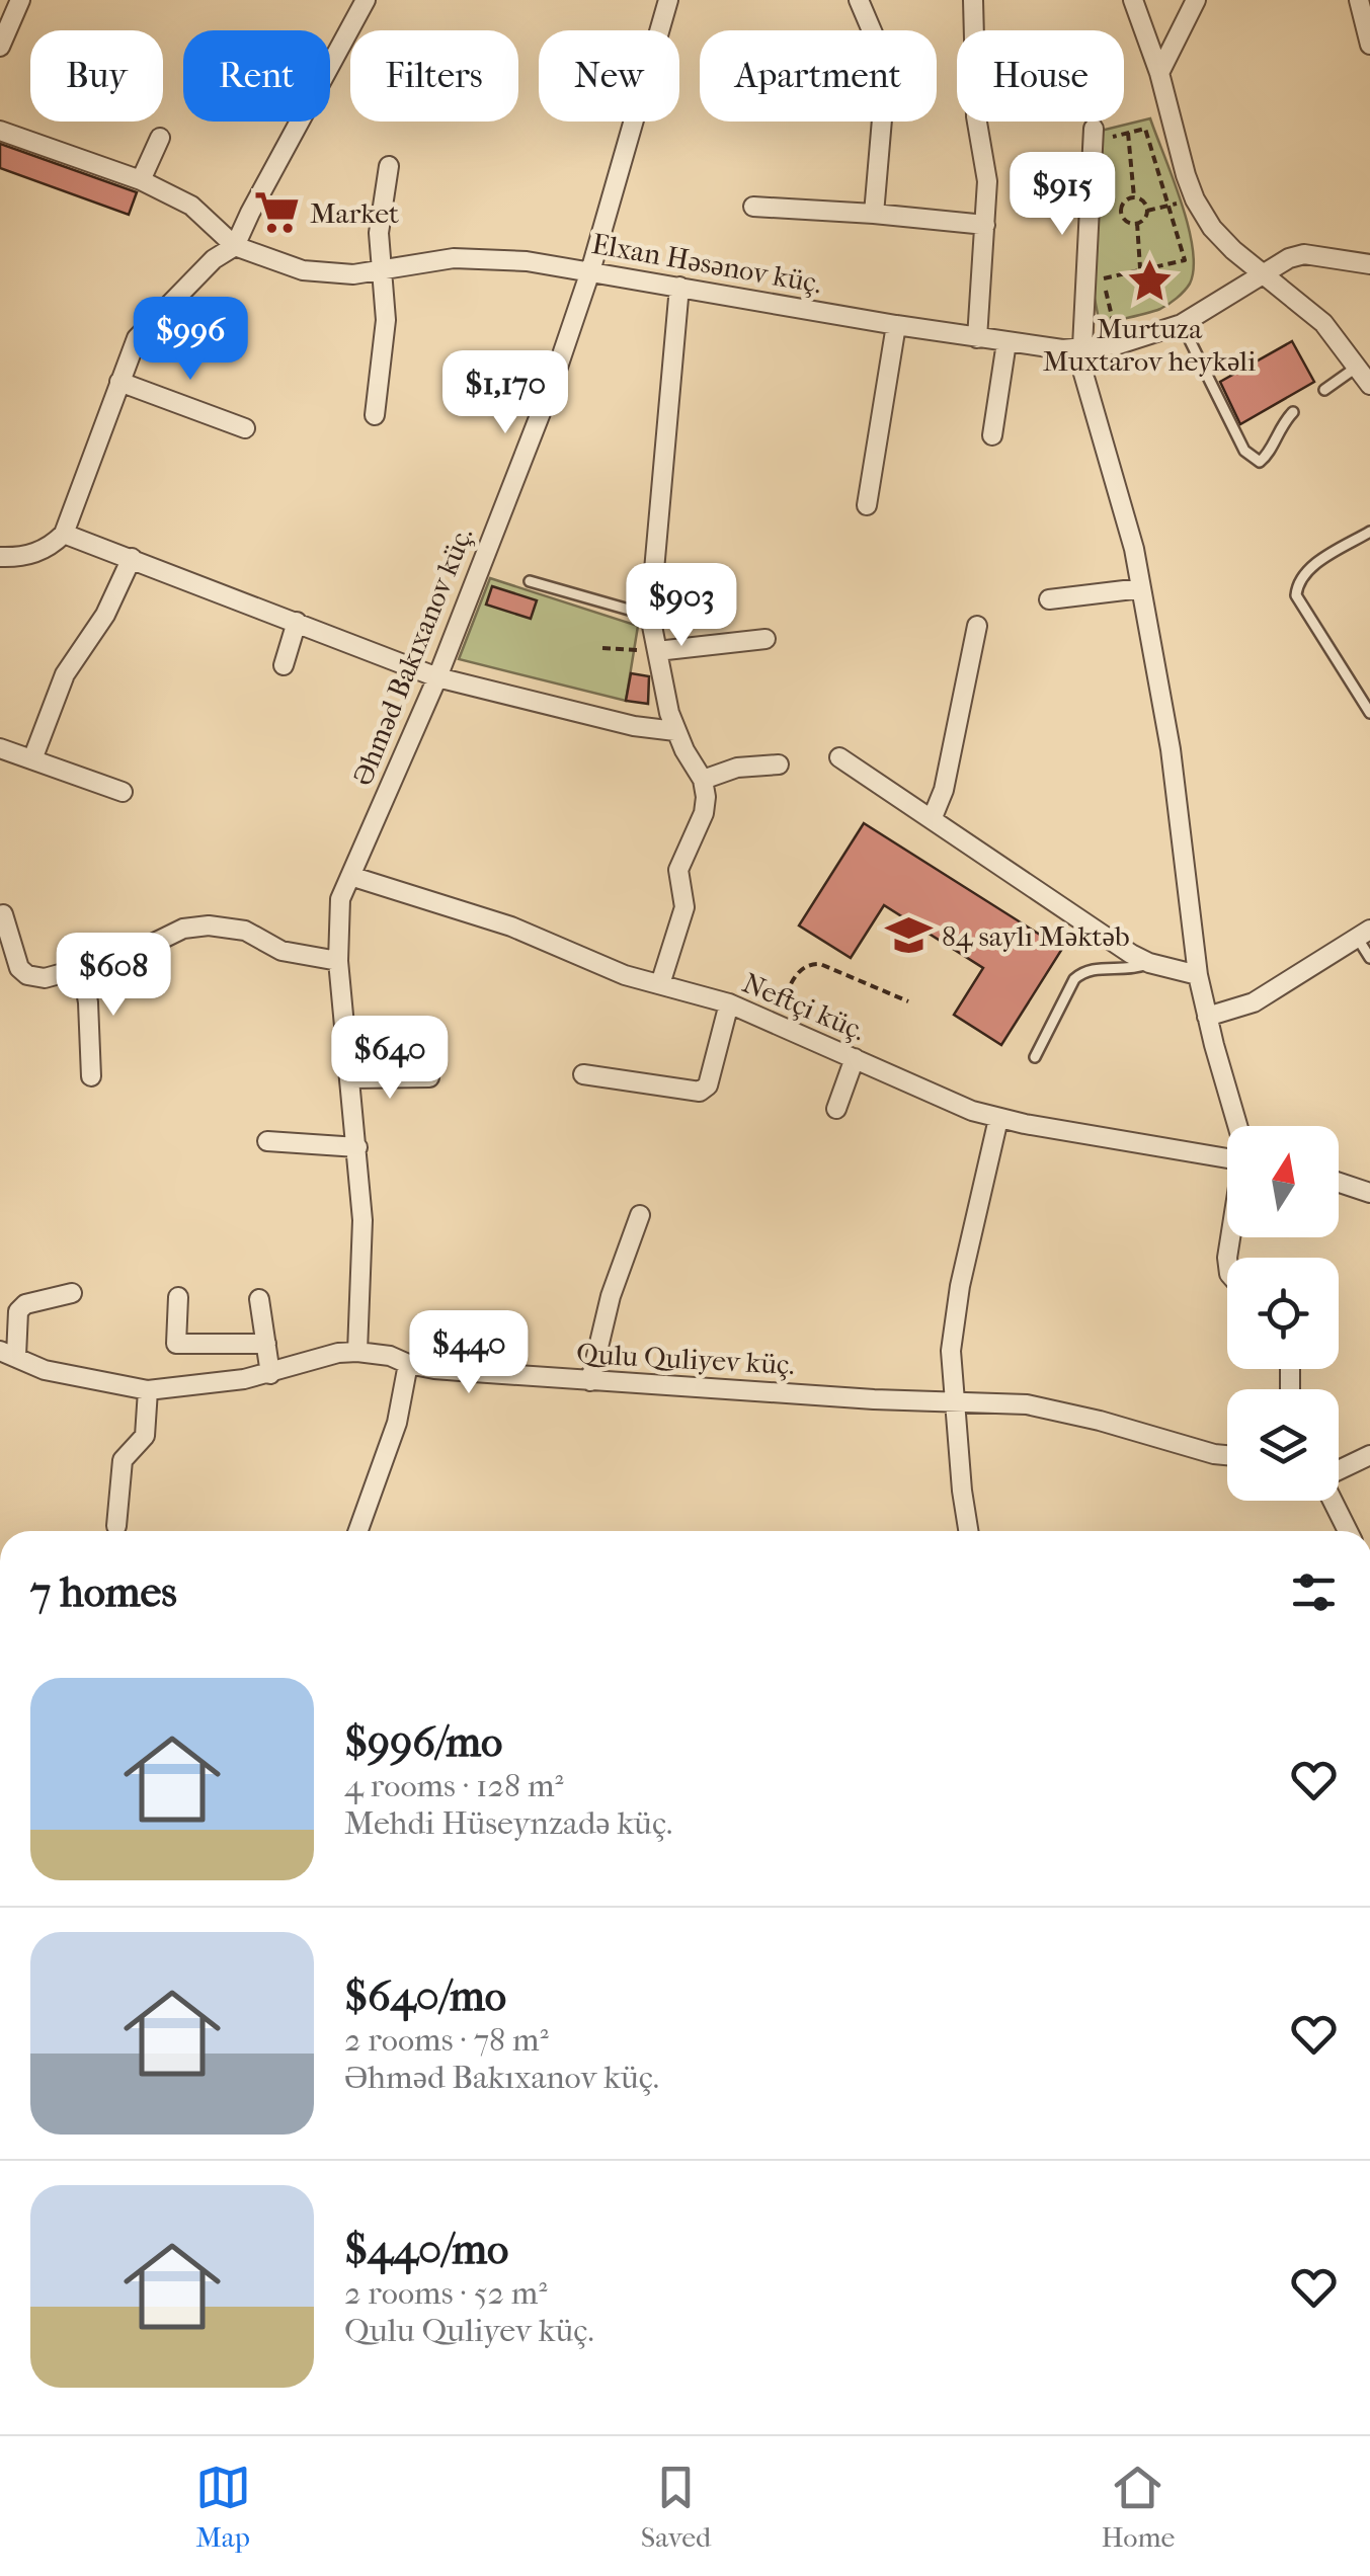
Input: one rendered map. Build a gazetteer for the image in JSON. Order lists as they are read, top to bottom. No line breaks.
{"streets":{"street":["Elxan Həsənov küç.","Əhməd Bakıxanov küç.","Neftçi küç.","Qulu Quliyev küç."]},"crossings":[["Elxan Həsənov küç.","Əhməd Bakıxanov küç."],["Əhməd Bakıxanov küç.","Neftçi küç."],["Əhməd Bakıxanov küç.","Qulu Quliyev küç."]],"places":{"supermarket":["Market"],"place":["Murtuza Muxtarov heykəli"],"school or university":["84 saylı Məktəb"]},"north":"top","page":{"chip":["Buy","Rent","Filters","New","Apartment","House"],"price":["$915","$996","$1,170","$903","$608","$640","$440"],"heading":"7 homes","list":[{"name":"$996/mo","note":"4 rooms · 128 m² · Mehdi Hüseynzadə küç."},{"name":"$640/mo","note":"2 rooms · 78 m² · Əhməd Bakıxanov küç."},{"name":"$440/mo","note":"2 rooms · 52 m² · Qulu Quliyev küç."}],"tabs":["Map","Saved","Home"]}}
